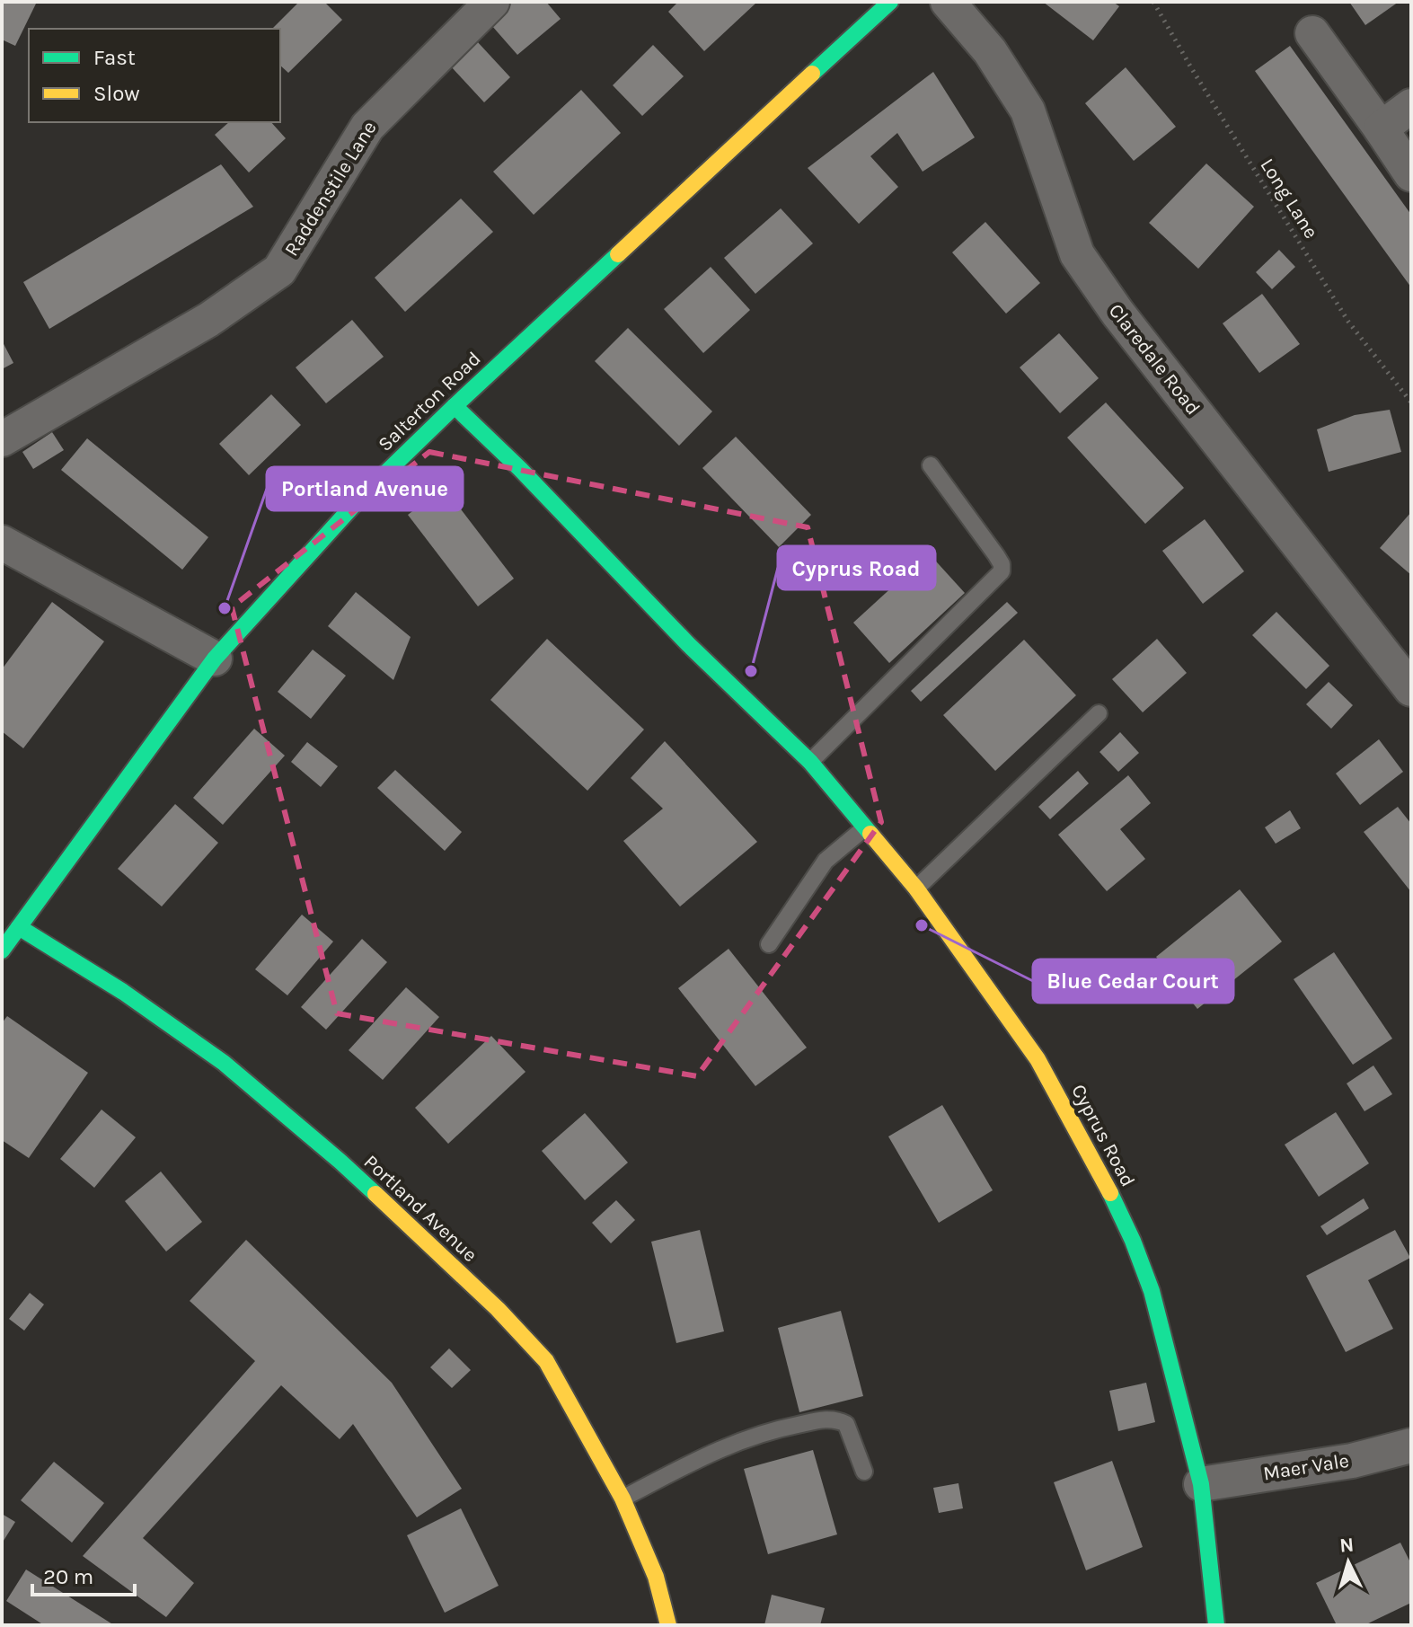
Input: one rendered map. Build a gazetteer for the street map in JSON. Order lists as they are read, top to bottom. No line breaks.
{"streets":{"street":["Raddenstile Lane","Claredale Road","Salterton Road","Cyprus Road","Portland Avenue","Maer Vale"],"path":["Long Lane"]},"crossings":[["Salterton Road","Cyprus Road"],["Salterton Road","Portland Avenue"],["Cyprus Road","Maer Vale"]],"places":["Portland Avenue","Cyprus Road","Blue Cedar Court"],"legend":["Fast","Slow"],"scale_bar":"20 m","north":"top"}
